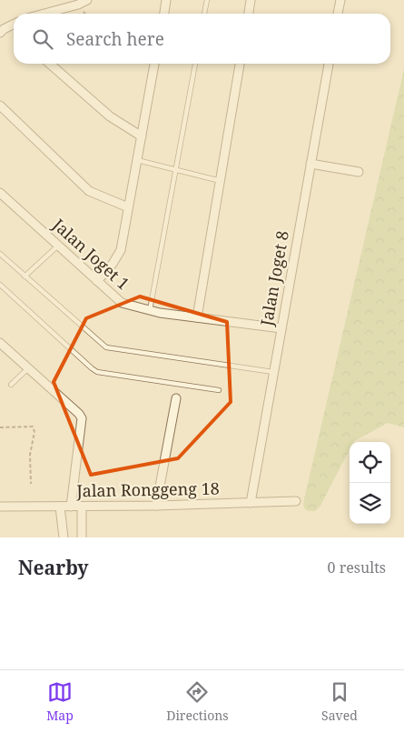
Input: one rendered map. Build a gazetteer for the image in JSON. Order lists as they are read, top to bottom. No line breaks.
{"streets":{"street":["Jalan Joget 1","Jalan Joget 8","Jalan Ronggeng 18"]},"crossings":[["Jalan Joget 1","Jalan Joget 8"],["Jalan Joget 8","Jalan Ronggeng 18"]],"page":{"search":"Search here","heading":["Nearby","0 results"],"nav":["Map","Directions","Saved"]}}
